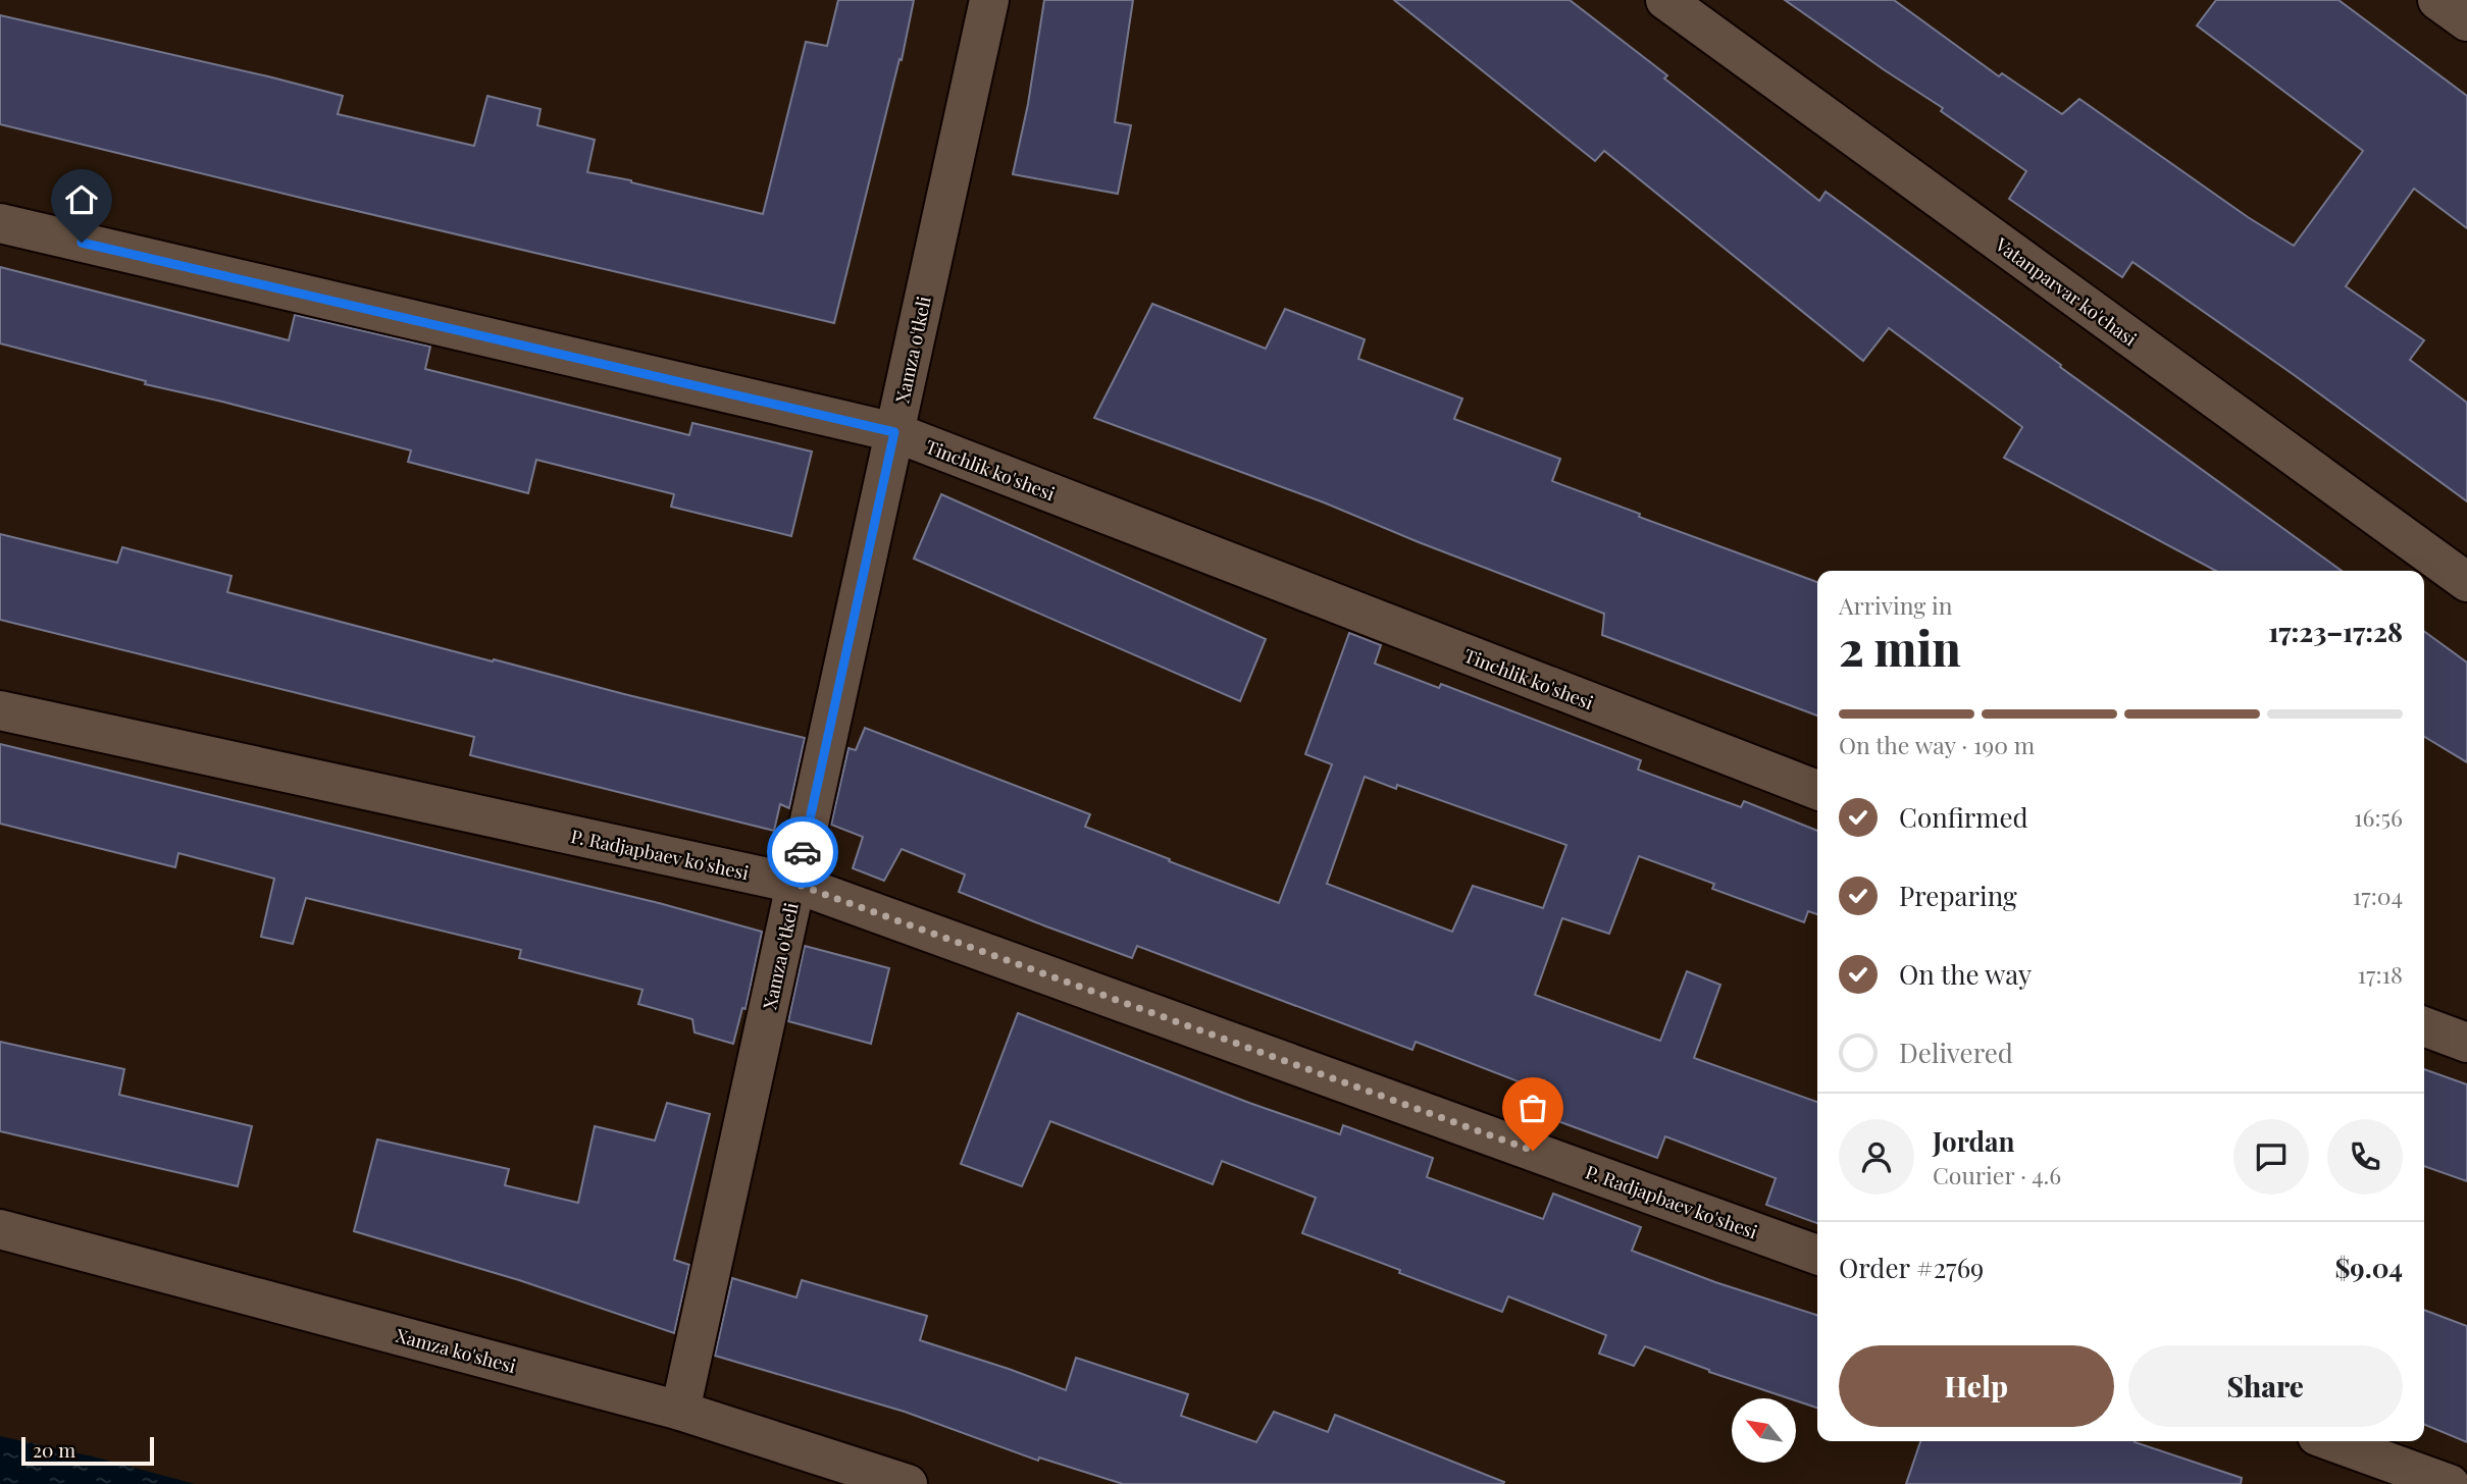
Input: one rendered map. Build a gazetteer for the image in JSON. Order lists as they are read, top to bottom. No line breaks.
{"streets":{"street":["Vatanparvar ko'chasi","Xamza o'tkeli","Tinchlik ko'shesi","P. Radjapbaev ko'shesi","Xamza ko'shesi"]},"crossings":[["Xamza o'tkeli","Tinchlik ko'shesi"],["Xamza o'tkeli","P. Radjapbaev ko'shesi"],["Xamza o'tkeli","Xamza ko'shesi"]],"scale_bar":"20 m","north":"top left","page":{"heading":["2 min","Arriving in","17:23–17:28"],"panel":["Jordan","Courier · 4.6","Order #2769","$9.04"],"bar":"On the way · 190 m","list":[["Confirmed","16:56"],["Preparing","17:04"],["On the way","17:18"],"Delivered"],"buttons":["Help","Share"],"scale":"20 m"}}
